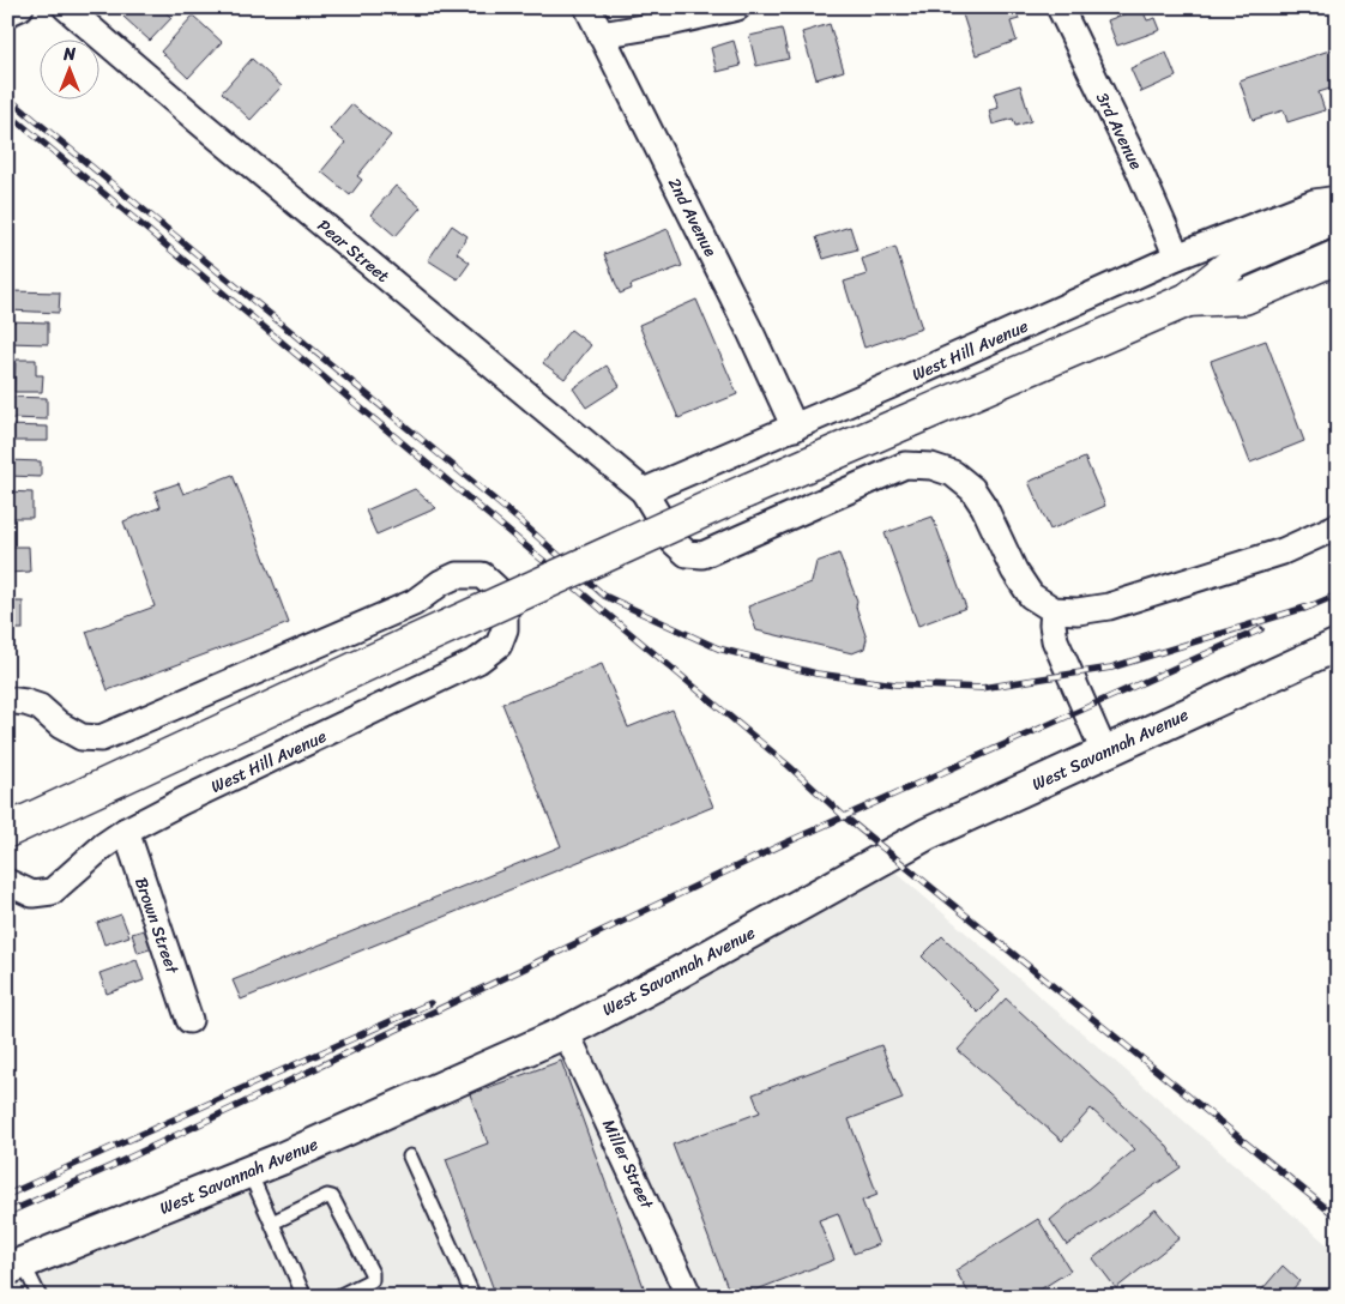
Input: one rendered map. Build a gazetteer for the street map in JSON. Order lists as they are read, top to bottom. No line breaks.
{"streets":{"street":["3rd Avenue","2nd Avenue","Pear Street","West Hill Avenue","West Savannah Avenue","Brown Street","Miller Street"]},"crossings":[["3rd Avenue","West Hill Avenue"],["2nd Avenue","West Hill Avenue"],["Pear Street","West Hill Avenue"],["West Hill Avenue","Brown Street"],["West Savannah Avenue","Miller Street"]],"north":"top"}
